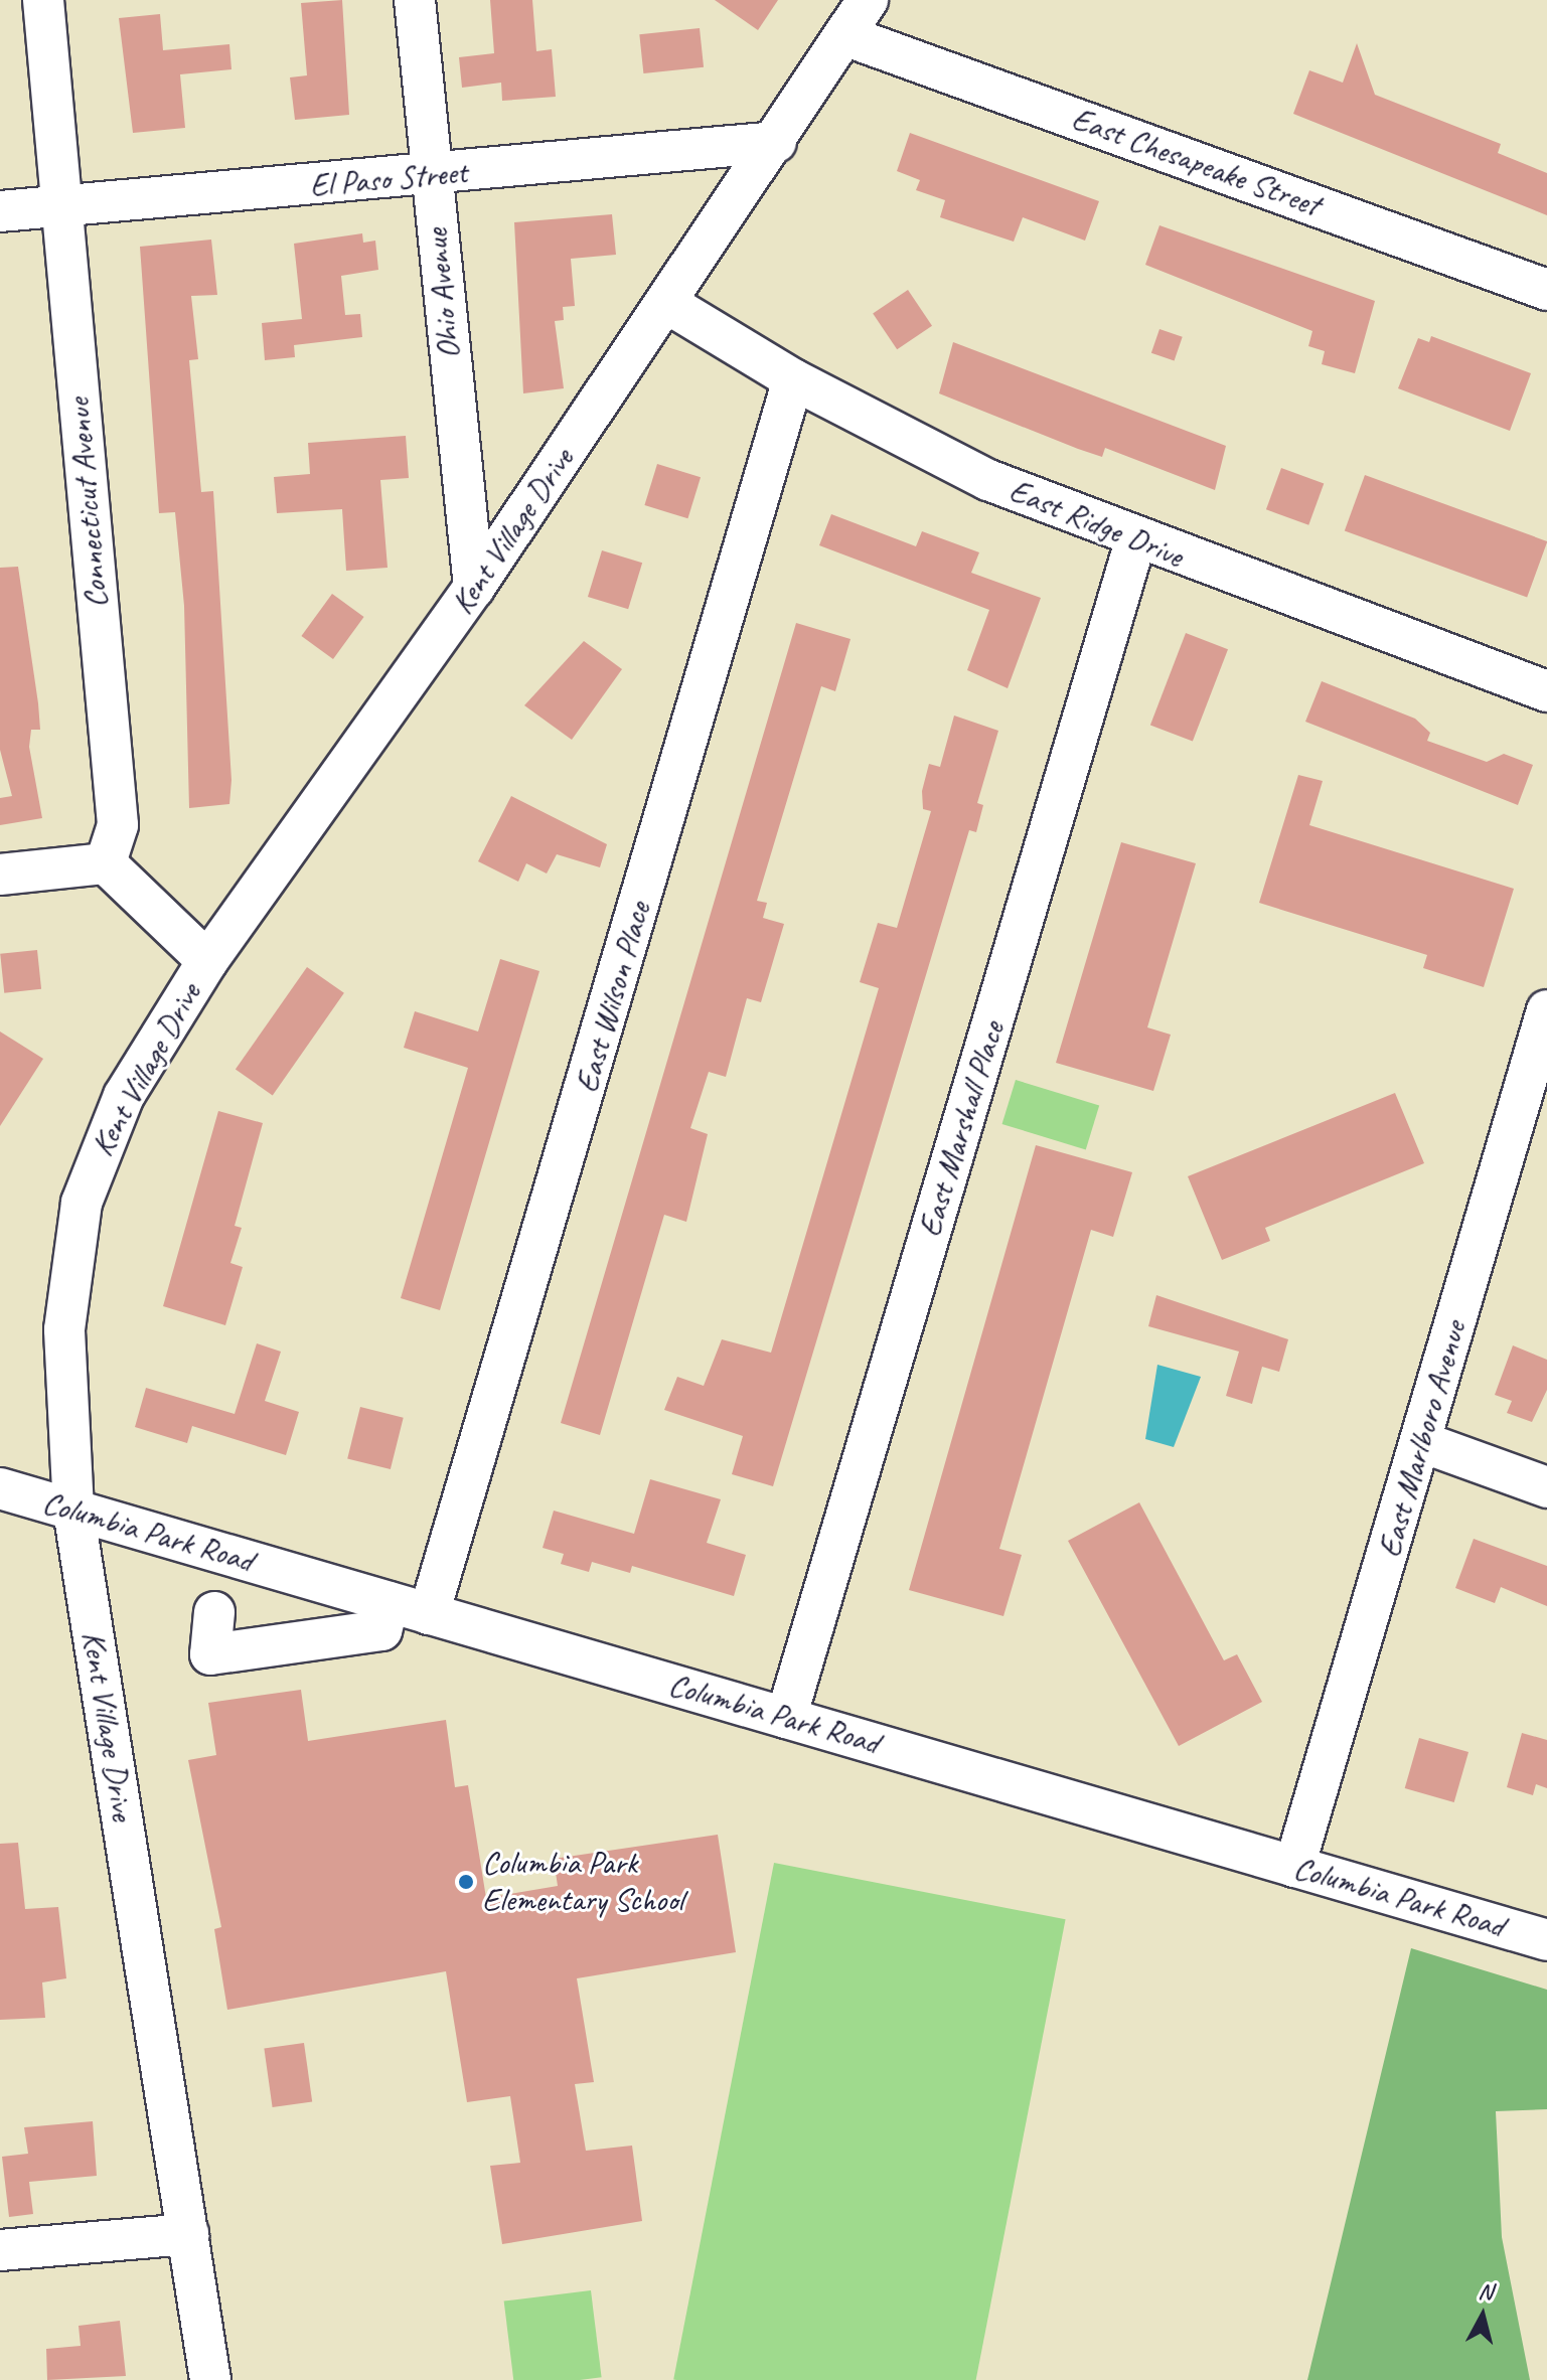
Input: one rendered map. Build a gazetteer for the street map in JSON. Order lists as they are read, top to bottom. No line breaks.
{"streets":{"street":["East Chesapeake Street","El Paso Street","Ohio Avenue","Connecticut Avenue","East Ridge Drive","Kent Village Drive","East Wilson Place","East Marshall Place","East Marlboro Avenue","Columbia Park Road"]},"crossings":[["East Chesapeake Street","Kent Village Drive"],["El Paso Street","Ohio Avenue"],["El Paso Street","Connecticut Avenue"],["El Paso Street","Kent Village Drive"],["Ohio Avenue","Kent Village Drive"],["East Ridge Drive","Kent Village Drive"],["East Ridge Drive","East Wilson Place"],["East Ridge Drive","East Marshall Place"],["Kent Village Drive","Columbia Park Road"],["East Wilson Place","Columbia Park Road"],["East Marshall Place","Columbia Park Road"],["East Marlboro Avenue","Columbia Park Road"]],"places":["Columbia Park Elementary School"],"north":"top"}
